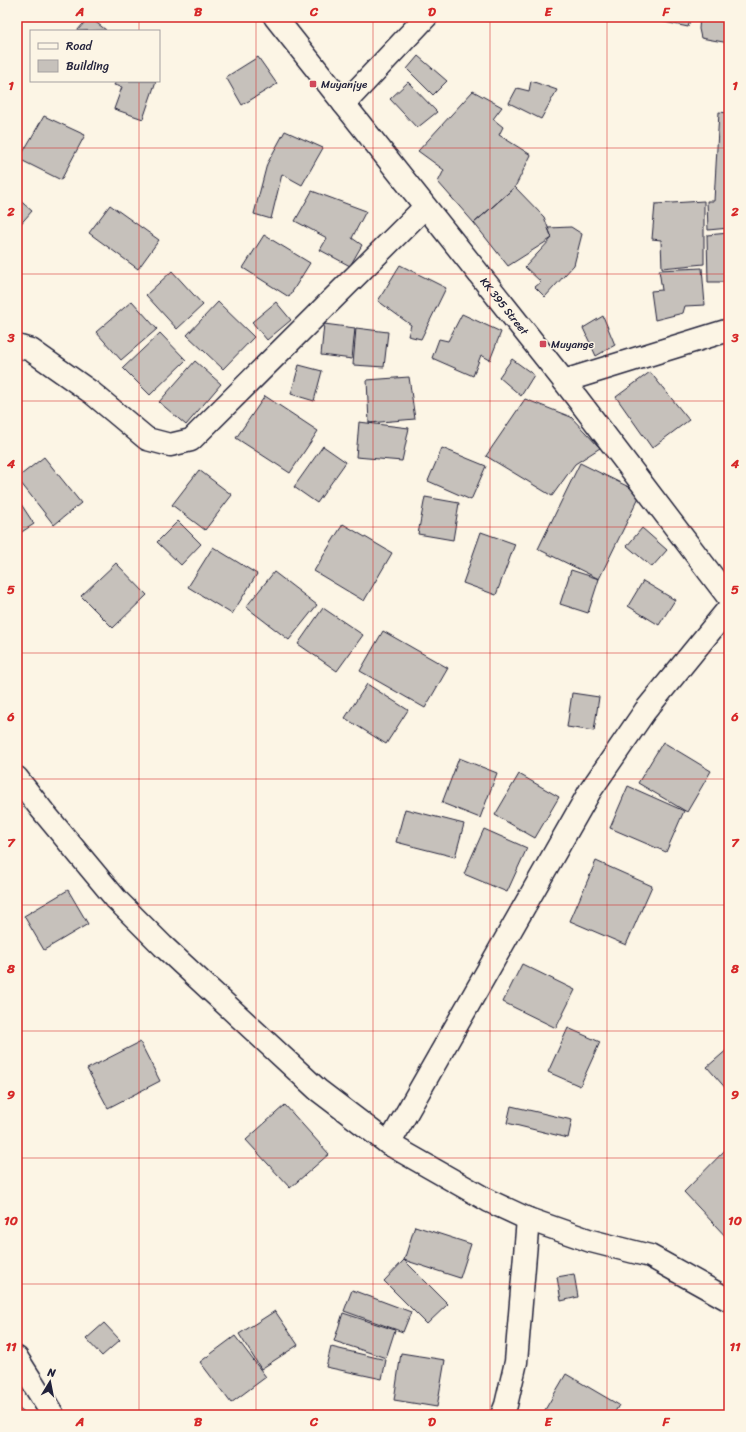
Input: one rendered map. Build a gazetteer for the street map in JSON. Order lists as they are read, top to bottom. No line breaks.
{"streets":{"street":["KK 395 Street"]},"places":{"transit":["Muyanjye","Muyange"]},"legend":["Road","Building"],"north":"top","grid":{"columns":["A","B","C","D","E","F"],"rows":["1","2","3","4","5","6","7","8","9","10","11"]}}
